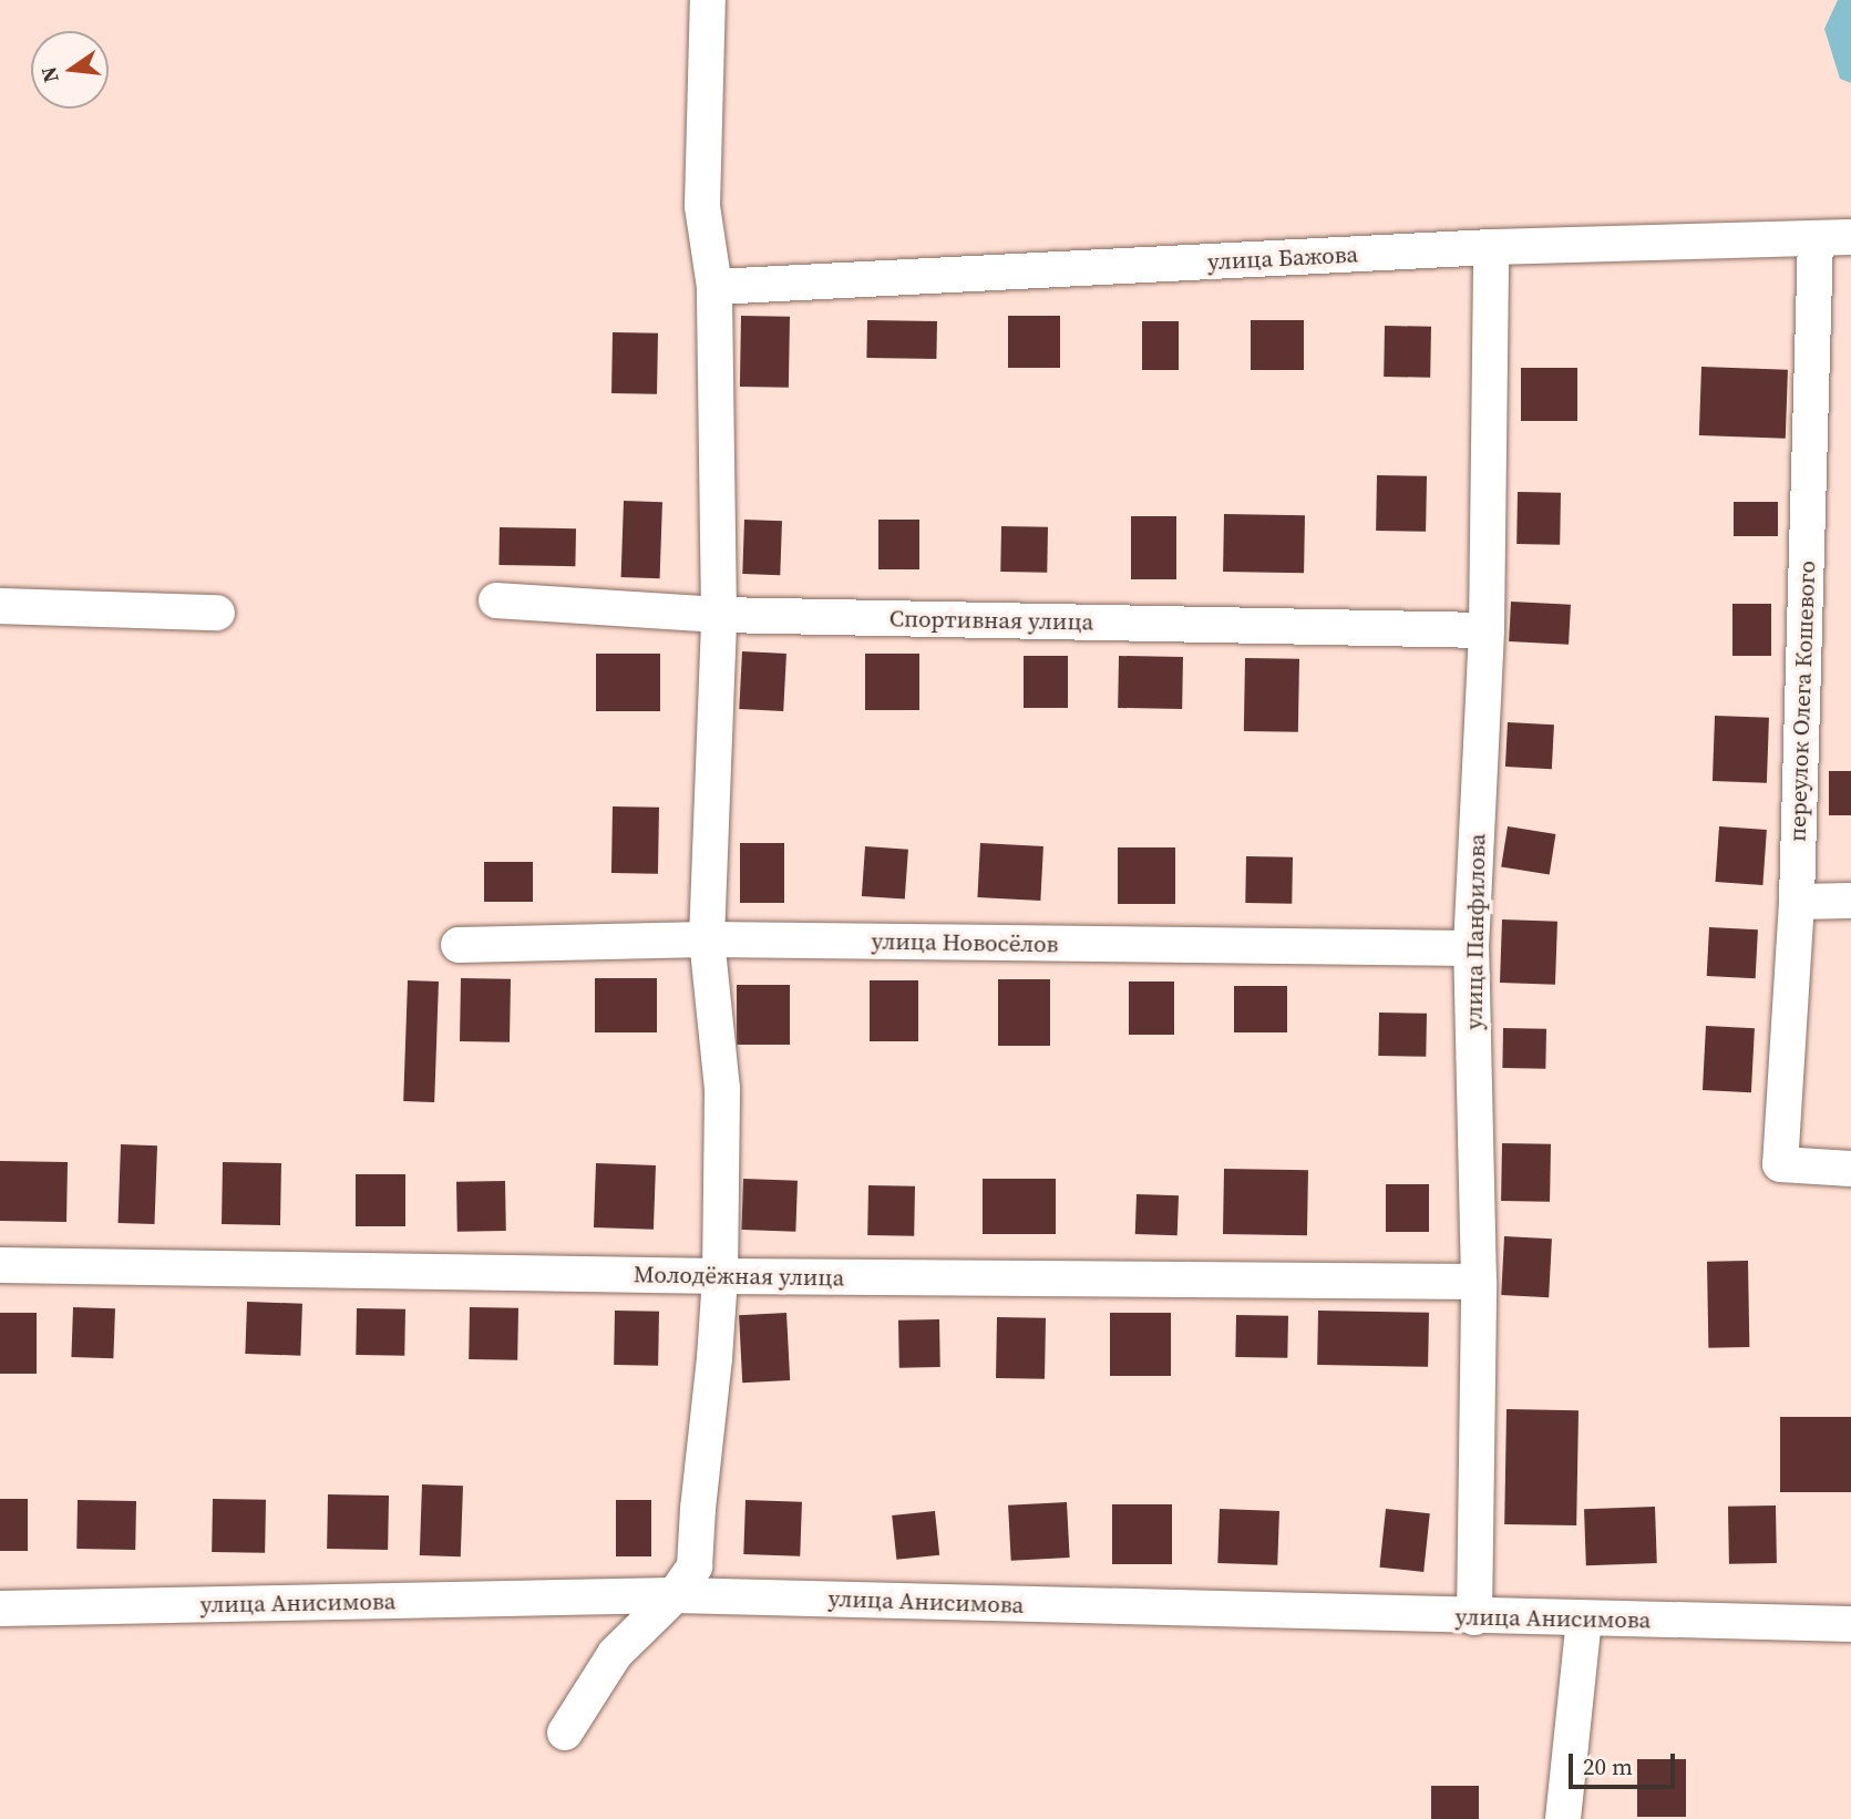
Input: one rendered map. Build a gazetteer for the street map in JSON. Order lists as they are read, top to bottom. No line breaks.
{"streets":{"street":["улица Бажова","Спортивная улица","переулок Олега Кошевого","улица Панфилова","улица Новосёлов","Молодёжная улица","улица Анисимова"]},"crossings":[["улица Бажова","переулок Олега Кошевого"],["улица Бажова","улица Панфилова"],["Спортивная улица","улица Панфилова"],["улица Панфилова","улица Новосёлов"],["улица Панфилова","Молодёжная улица"],["улица Панфилова","улица Анисимова"]],"scale_bar":"20 m","north":"left"}
